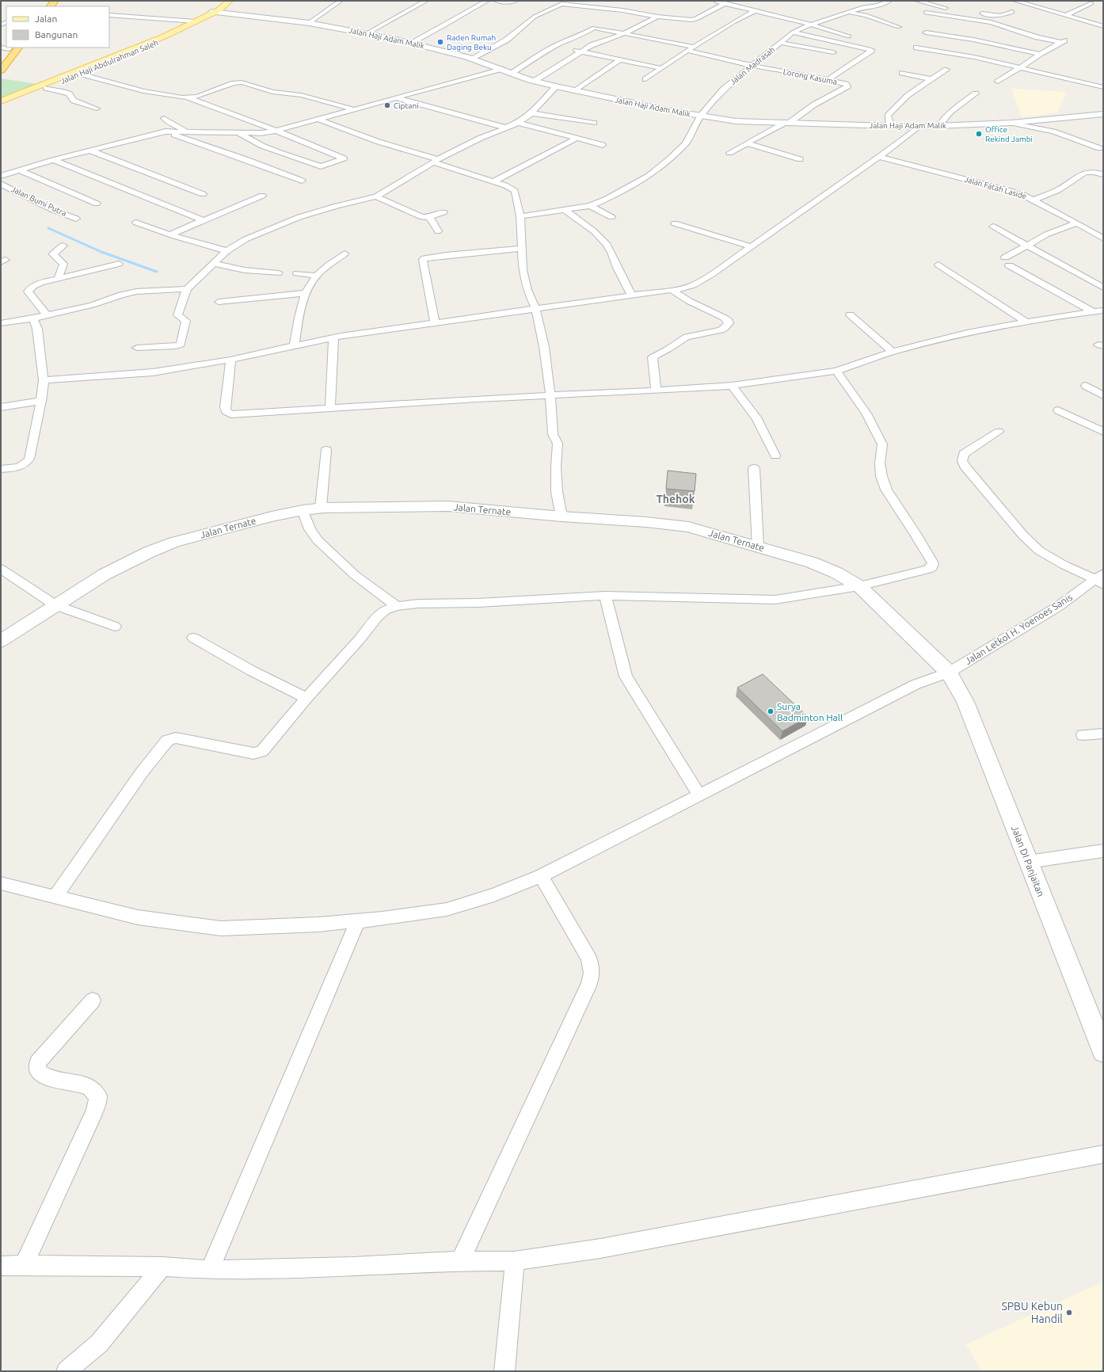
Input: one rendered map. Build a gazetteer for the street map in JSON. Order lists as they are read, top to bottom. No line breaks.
{"streets":{"main road":["Jalan Haji Adam Malik","Jalan Haji Abdulrahman Saleh","Jalan Ternate","Jalan DI Panjaitan"],"street":["Jalan Madrasah","Lorong Kasuma","Jalan Fatah Laside","Jalan Bumi Putra","Jalan Letkol H. Yoenoes Sanis"]},"crossings":[["Jalan Haji Adam Malik","Jalan Haji Abdulrahman Saleh"],["Jalan Haji Adam Malik","Jalan Madrasah"],["Jalan Haji Adam Malik","Lorong Kasuma"],["Jalan Madrasah","Lorong Kasuma"],["Jalan Ternate","Jalan Letkol H. Yoenoes Sanis"],["Jalan Ternate","Jalan DI Panjaitan"],["Jalan Letkol H. Yoenoes Sanis","Jalan DI Panjaitan"]],"districts":["Thehok"],"places":["Raden Rumah Daging Beku","Ciptani","Office Rekind Jambi","Surya Badminton Hall","SPBU Kebun Handil"],"legend":["Jalan","Bangunan"]}
